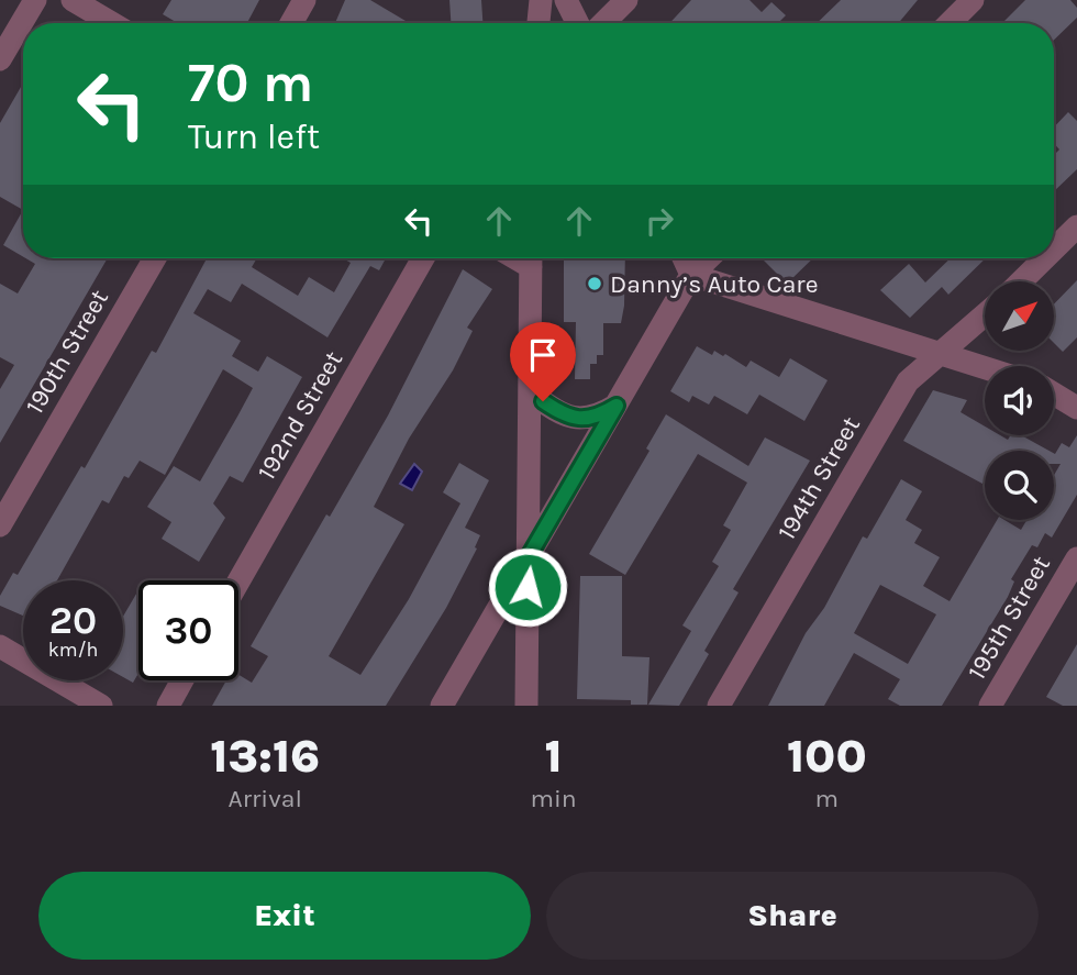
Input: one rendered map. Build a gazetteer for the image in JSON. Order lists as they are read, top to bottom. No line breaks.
{"streets":{"street":["190th Street","192nd Street","194th Street","195th Street"]},"places":["Danny’s Auto Care"],"north":"top right","page":{"turn":["70 m","Turn left"],"speed":"20 km/h","limit":"30","eta":["13:16","Arrival","1","min","100","m"],"buttons":["Exit","Share"]}}
